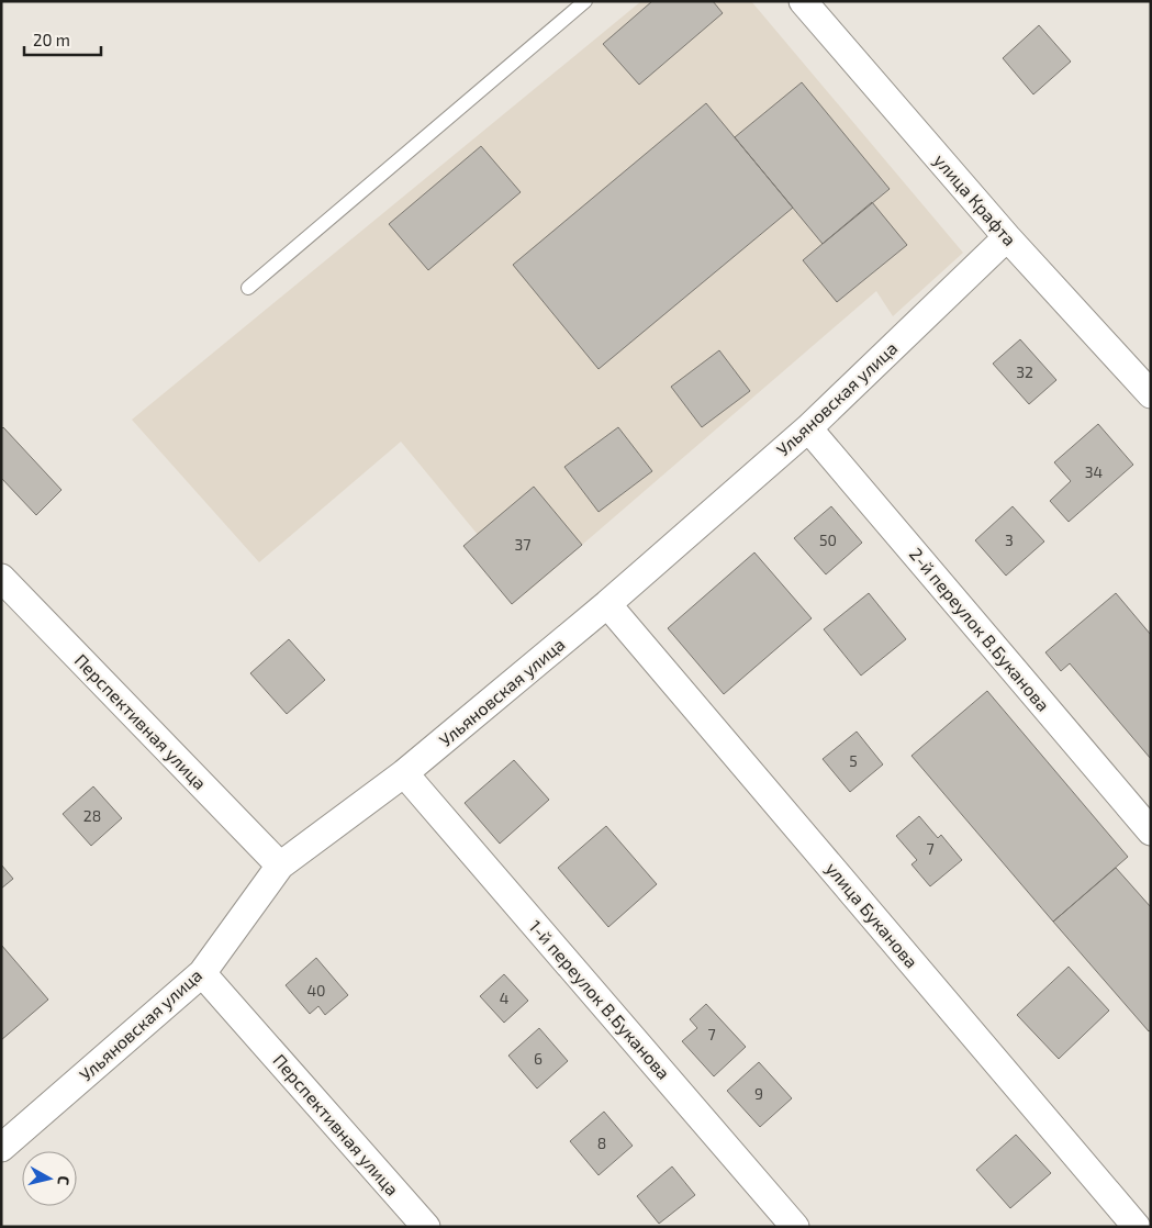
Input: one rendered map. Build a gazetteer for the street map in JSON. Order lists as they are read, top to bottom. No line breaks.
{"streets":{"street":["улица Крафта","Ульяновская улица","2-й переулок В.Буканова","Перспективная улица","улица Буканова","1-й переулок В.Буканова"]},"crossings":[["улица Крафта","Ульяновская улица"],["Ульяновская улица","2-й переулок В.Буканова"],["Ульяновская улица","Перспективная улица"],["Ульяновская улица","улица Буканова"],["Ульяновская улица","1-й переулок В.Буканова"]],"house_numbers":["32","34","50","3","37","5","28","7","40","4","7","6","9","8"],"scale_bar":"20 m","north":"right"}
